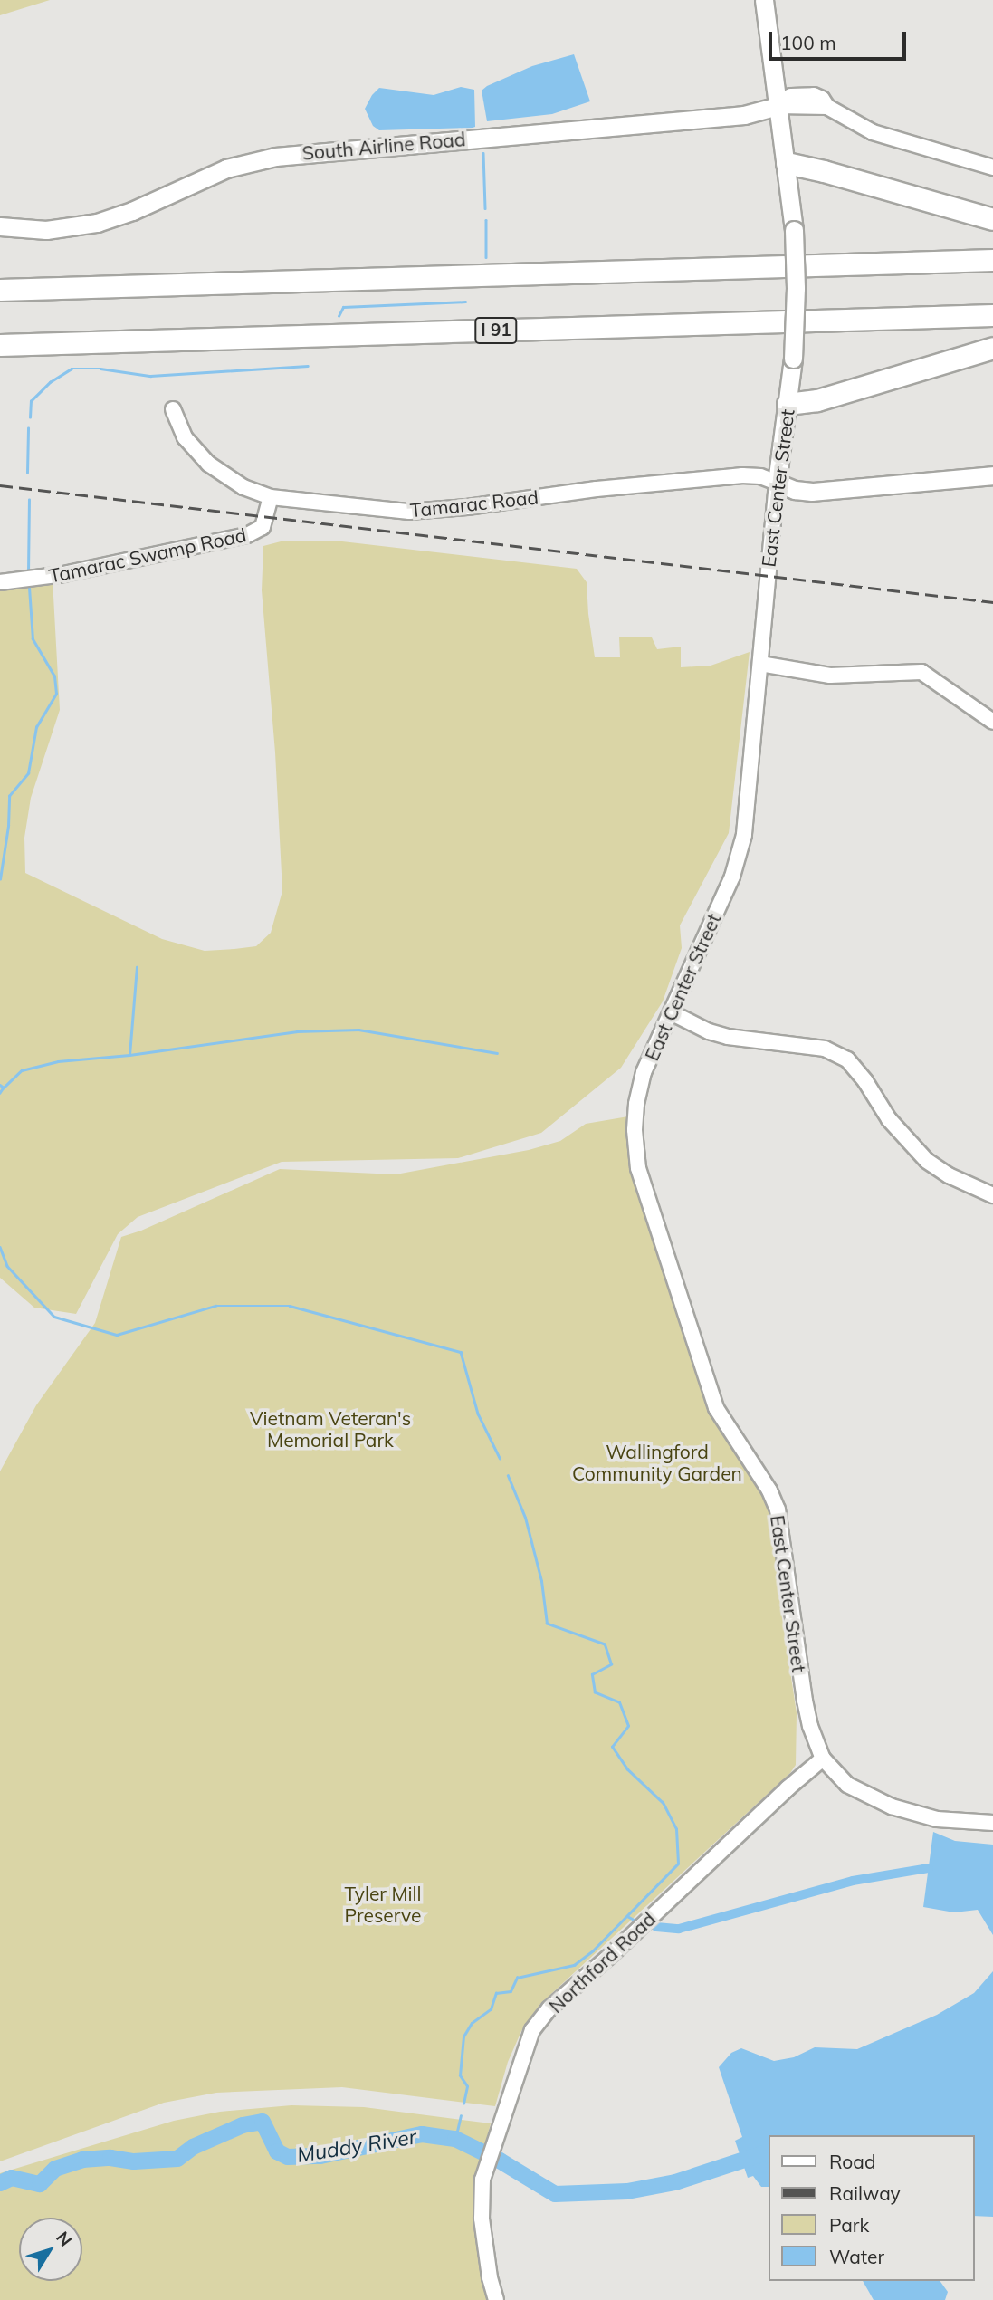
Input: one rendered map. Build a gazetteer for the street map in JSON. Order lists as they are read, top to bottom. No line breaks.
{"streets":{"highway":["I 91"],"main road":["South Airline Road","East Center Street"],"street":["Tamarac Road","Tamarac Swamp Road","Northford Road"]},"crossings":[["South Airline Road","East Center Street"],["East Center Street","Tamarac Road"],["East Center Street","Northford Road"],["Tamarac Road","Tamarac Swamp Road"]],"water":["Muddy River"],"parks":["Vietnam Veteran's Memorial Park","Wallingford Community Garden","Tyler Mill Preserve"],"legend":["Road","Railway","Park","Water"],"scale_bar":"100 m","north":"top right"}
